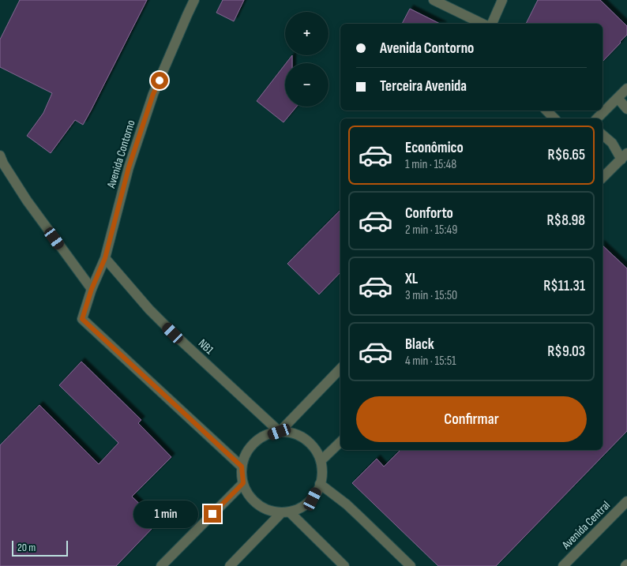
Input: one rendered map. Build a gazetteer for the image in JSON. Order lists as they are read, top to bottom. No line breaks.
{"streets":{"street":["Avenida Contorno","NB1","Avenida Central"]},"crossings":[["Avenida Contorno","NB1"]],"scale_bar":"20 m","page":{"map_buttons":["+","−"],"banner":["Avenida Contorno","Terceira Avenida"],"list":[{"name":"Econômico","note":"1 min · 15:48","value":"R$6.65"},{"name":"Conforto","note":"2 min · 15:49","value":"R$8.98"},{"name":"XL","note":"3 min · 15:50","value":"R$11.31"},{"name":"Black","note":"4 min · 15:51","value":"R$9.03"}],"buttons":"Confirmar","bubble":"1 min","scale":"20 m"}}
